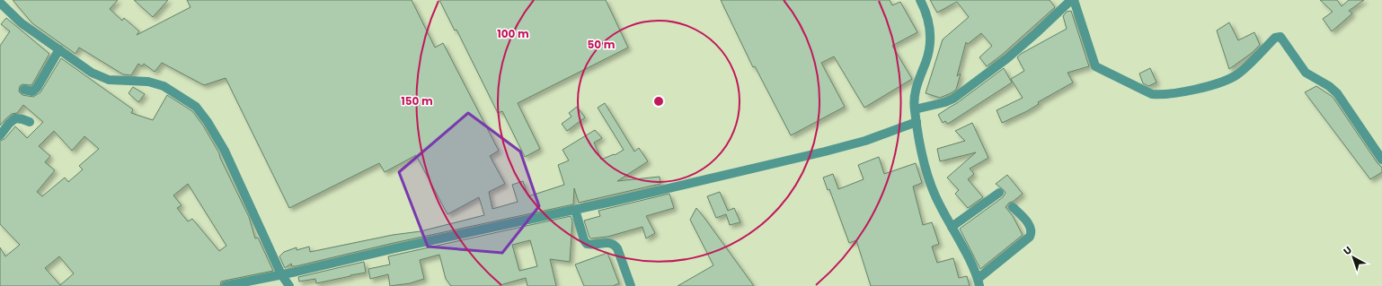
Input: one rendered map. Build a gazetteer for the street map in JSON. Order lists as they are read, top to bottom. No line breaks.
{"north":"top left","rings":["100 m","50 m","150 m"]}
